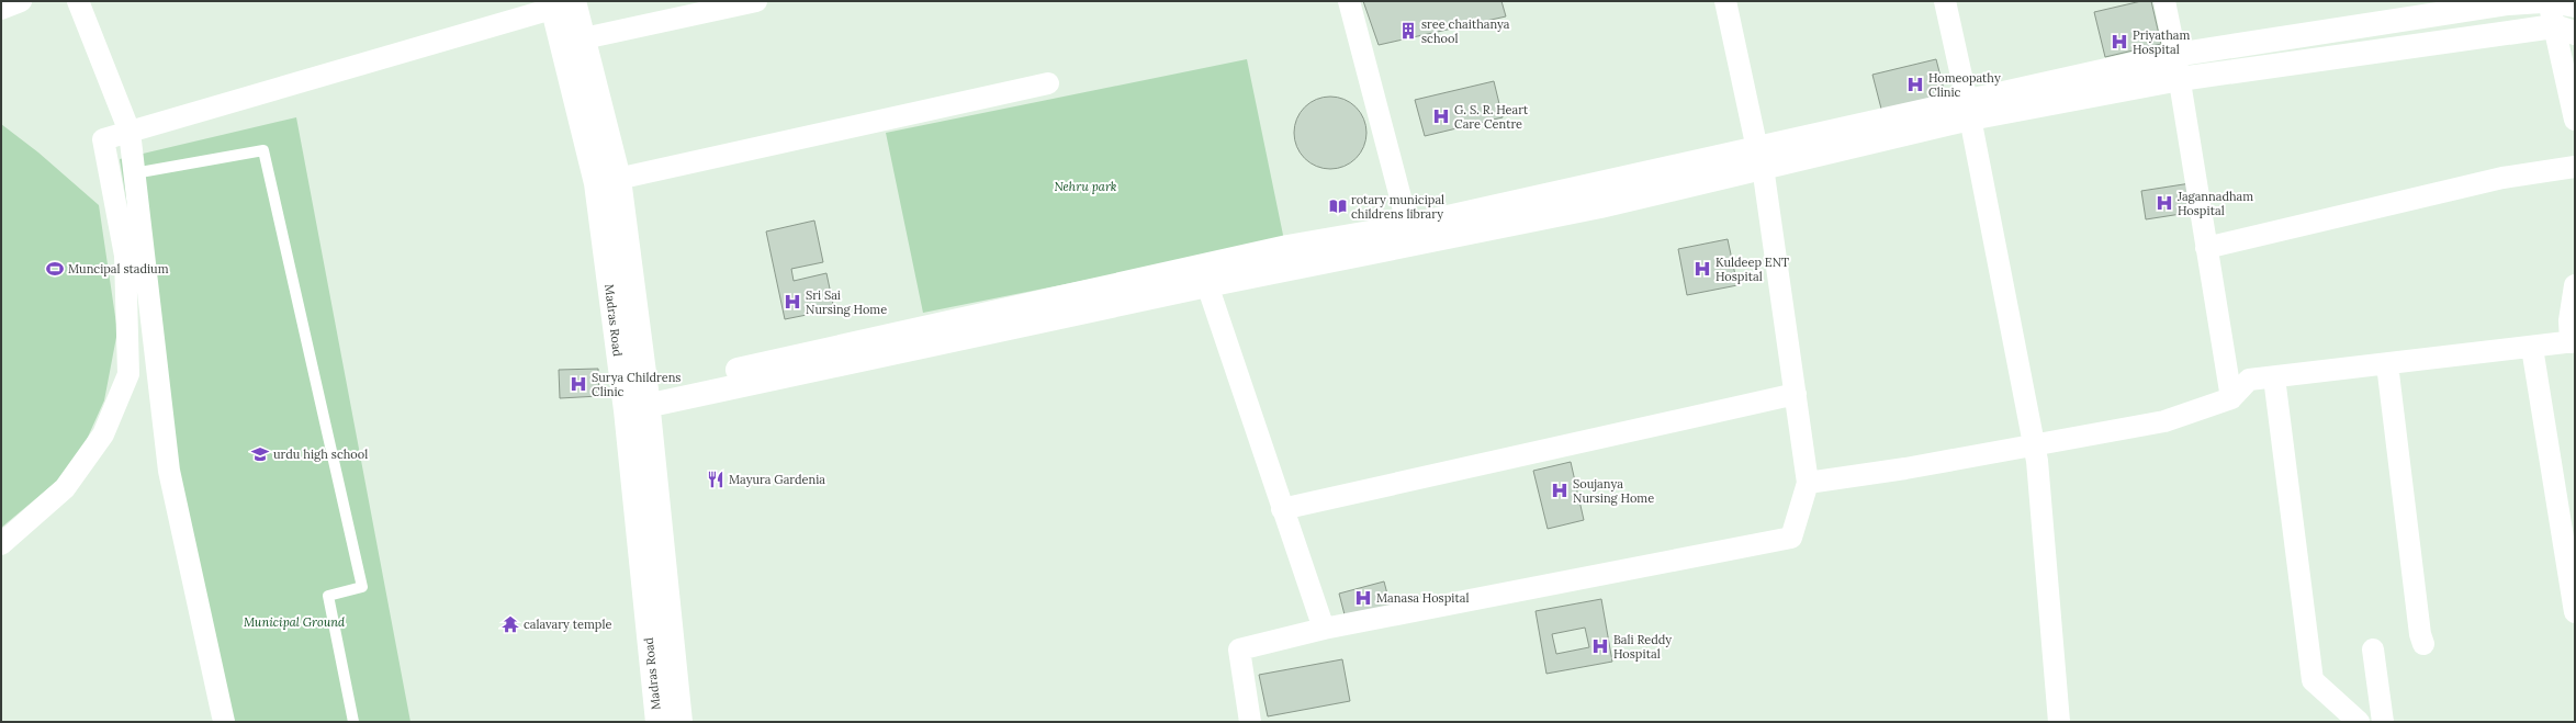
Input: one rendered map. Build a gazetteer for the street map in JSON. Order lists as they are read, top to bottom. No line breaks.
{"streets":{"main road":["Madras Road"]},"parks":["Nehru park","Municipal Ground"],"places":{"building":["sree chaithanya school"],"hospital":["Priyatham Hospital","Homeopathy Clinic","G. S. R. Heart Care Centre","Jagannadham Hospital","Kuldeep ENT Hospital","Sri Sai Nursing Home","Surya Childrens Clinic","Soujanya Nursing Home","Manasa Hospital","Bali Reddy Hospital"],"library":["rotary municipal childrens library"],"sports":["Muncipal stadium"],"school or university":["urdu high school"],"restaurant":["Mayura Gardenia"],"temple":["calavary temple"]}}
